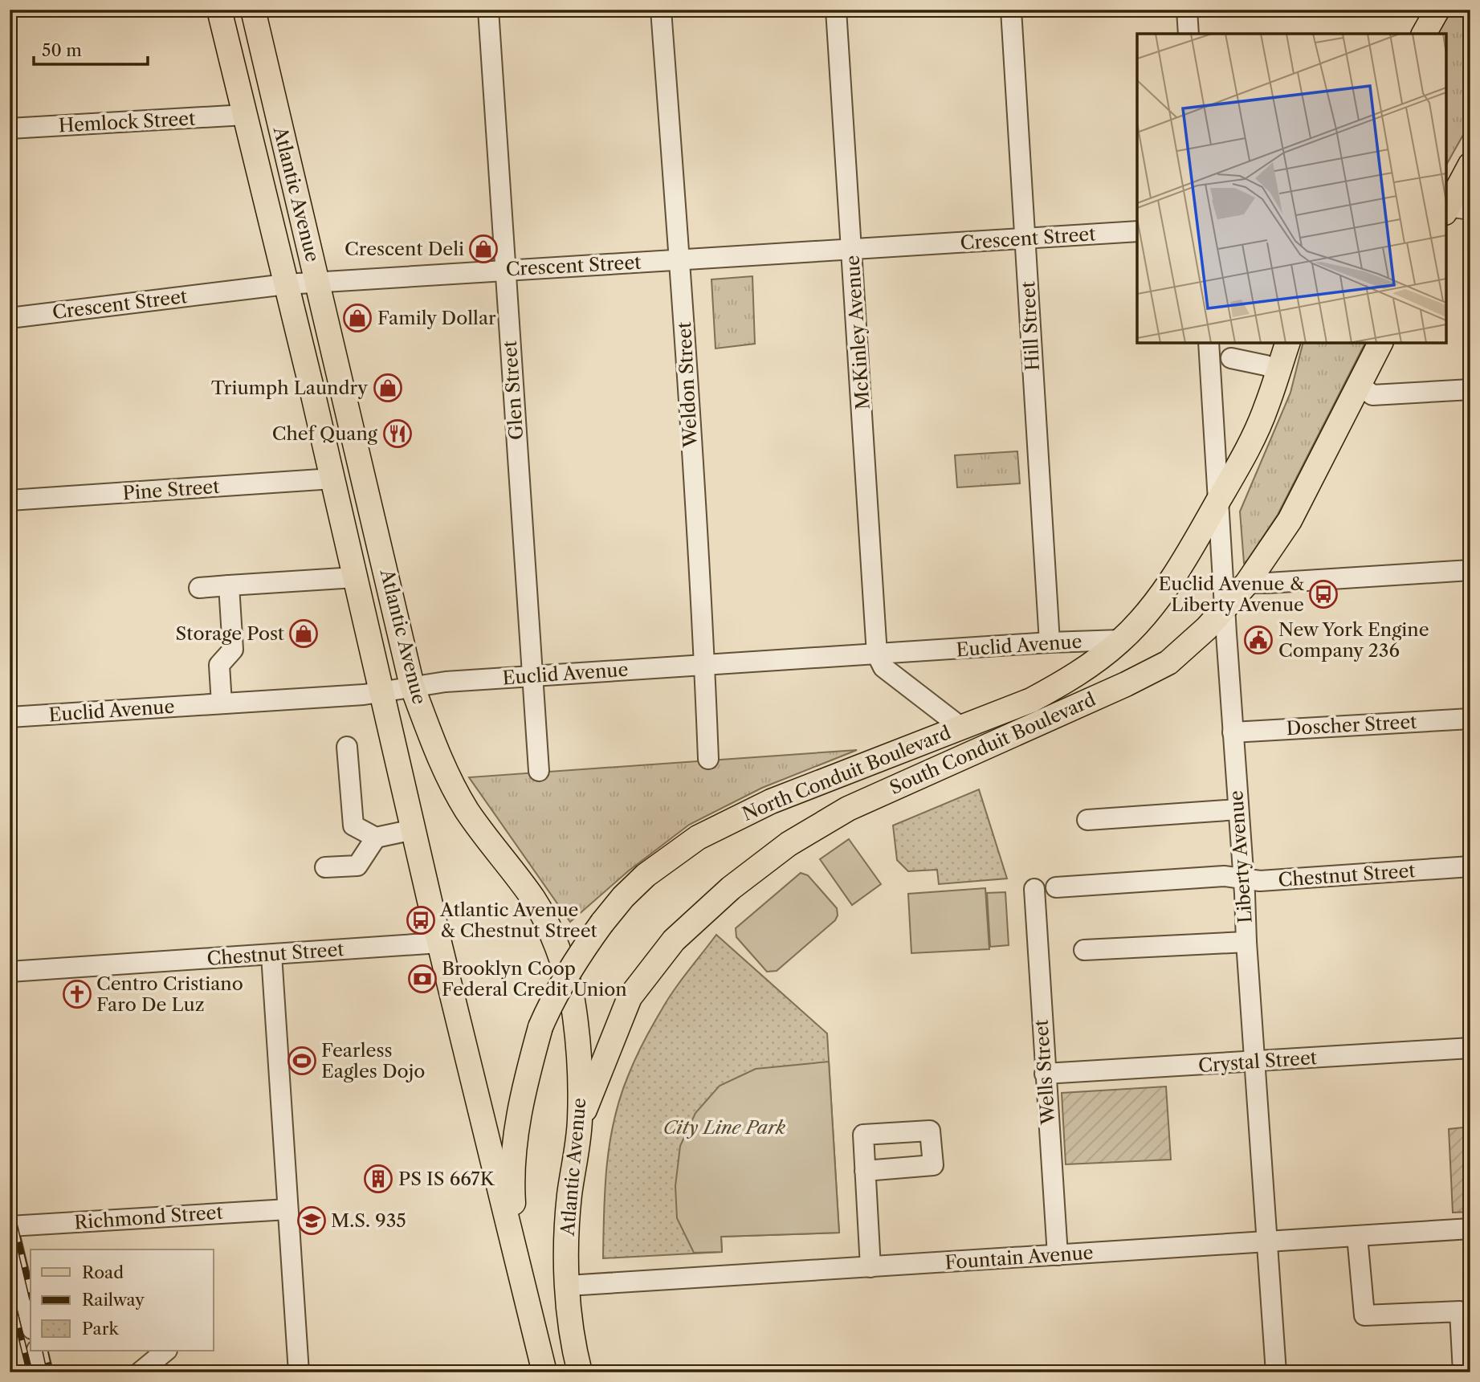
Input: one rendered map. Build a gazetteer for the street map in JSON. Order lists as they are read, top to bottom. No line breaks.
{"streets":{"main road":["Atlantic Avenue","South Conduit Boulevard","North Conduit Boulevard"],"street":["Hemlock Street","Crescent Street","Hill Street","McKinley Avenue","Weldon Street","Glen Street","Pine Street","Euclid Avenue","Doscher Street","Liberty Avenue","Chestnut Street","Crystal Street","Wells Street","Richmond Street","Fountain Avenue"]},"crossings":[["Hemlock Street","Atlantic Avenue"],["Atlantic Avenue","Crescent Street"],["Atlantic Avenue","Pine Street"],["Atlantic Avenue","Euclid Avenue"],["Atlantic Avenue","South Conduit Boulevard"],["Atlantic Avenue","North Conduit Boulevard"],["Atlantic Avenue","Chestnut Street"],["Atlantic Avenue","Fountain Avenue"],["Crescent Street","Hill Street"],["Crescent Street","McKinley Avenue"],["Crescent Street","Weldon Street"],["Crescent Street","Glen Street"],["Hill Street","Euclid Avenue"],["McKinley Avenue","Euclid Avenue"],["Weldon Street","Euclid Avenue"],["Glen Street","Euclid Avenue"],["Euclid Avenue","North Conduit Boulevard"],["Doscher Street","Liberty Avenue"],["South Conduit Boulevard","Liberty Avenue"],["North Conduit Boulevard","Liberty Avenue"],["Liberty Avenue","Chestnut Street"],["Liberty Avenue","Crystal Street"],["Liberty Avenue","Fountain Avenue"],["Crystal Street","Wells Street"],["Wells Street","Fountain Avenue"]],"parks":["City Line Park"],"places":{"shop":["Crescent Deli","Family Dollar","Triumph Laundry","Storage Post"],"restaurant":["Chef Quang"],"bus stop":["Euclid Avenue & Liberty Avenue","Atlantic Avenue & Chestnut Street"],"public building":["New York Engine Company 236"],"bank":["Brooklyn Coop Federal Credit Union"],"church":["Centro Cristiano Faro De Luz"],"sports":["Fearless Eagles Dojo"],"building":["PS IS 667K"],"school or university":["M.S. 935"]},"legend":["Road","Railway","Park"],"scale_bar":"50 m"}
